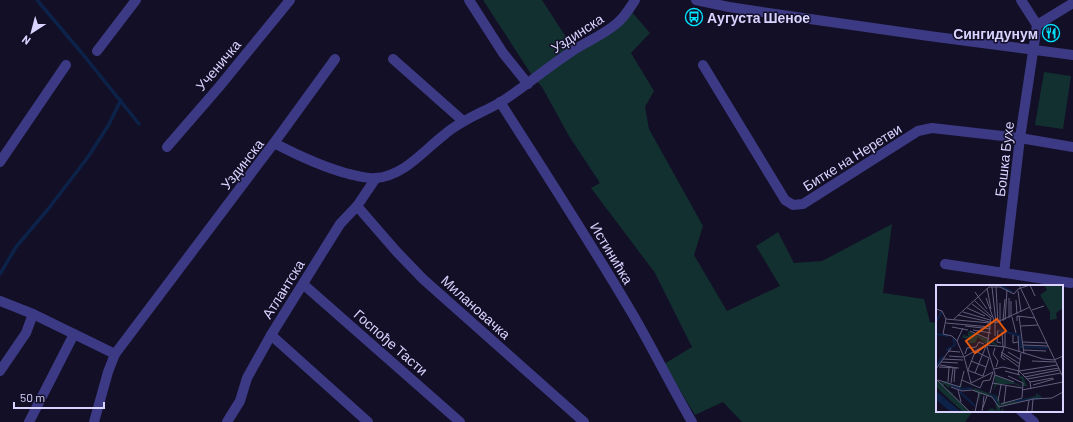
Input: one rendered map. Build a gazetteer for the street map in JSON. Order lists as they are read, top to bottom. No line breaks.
{"streets":{"street":["Уздинска","Ученичка","Битке на Неретви","Бошка Бухе","Истинићка","Атлантска","Милановачка","Госпође Тасти"]},"crossings":[["Уздинска","Истинићка"],["Уздинска","Атлантска"],["Битке на Неретви","Бошка Бухе"],["Атлантска","Милановачка"],["Атлантска","Госпође Тасти"]],"places":{"bus stop":["Аугуста Шеное"],"restaurant":["Сингидунум"]},"scale_bar":"50 m","north":"bottom left"}
